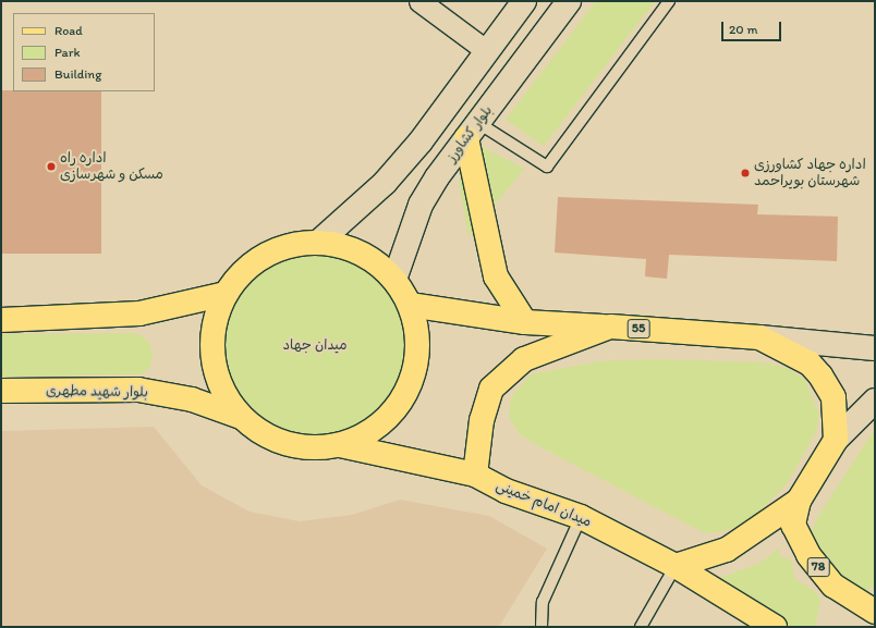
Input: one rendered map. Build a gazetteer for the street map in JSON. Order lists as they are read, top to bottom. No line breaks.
{"streets":{"main road":["بلوار کشاورز","55","بلوار شهید مطهری","میدان امام خمینی","78"]},"crossings":[["55","میدان امام خمینی"]],"parks":["میدان جهاد"],"places":["اداره راه مسکن و شهرسازی","اداره جهاد کشاورزی شهرستان بویراحمد"],"legend":["Road","Park","Building"],"scale_bar":"20 m"}
